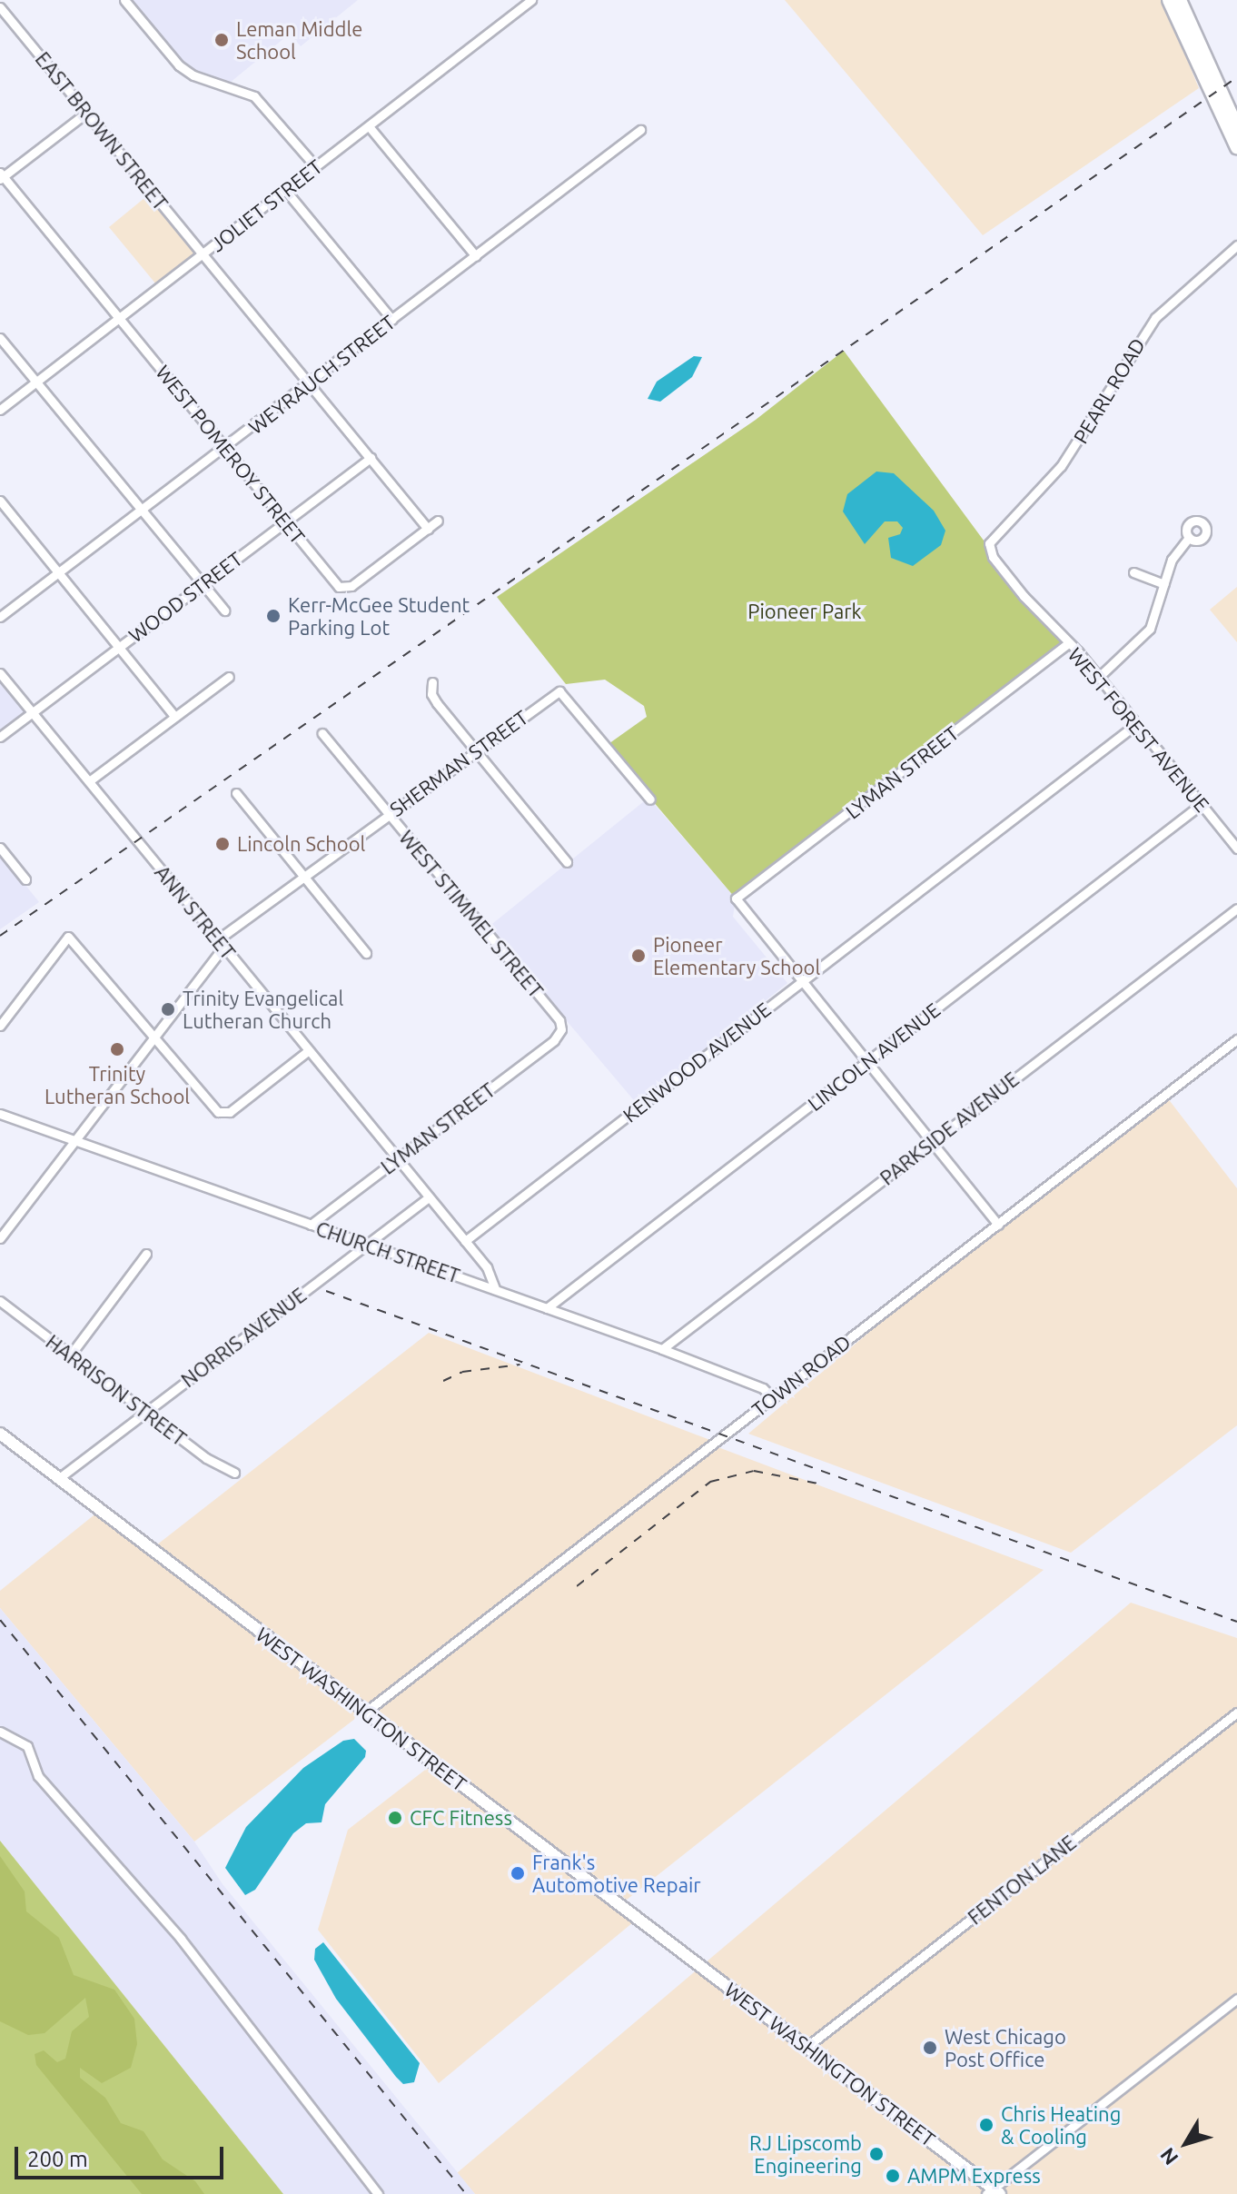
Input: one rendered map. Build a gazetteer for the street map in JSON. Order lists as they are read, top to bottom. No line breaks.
{"streets":{"main road":["WEST WASHINGTON STREET"],"street":["EAST BROWN STREET","JOLIET STREET","WEYRAUCH STREET","PEARL ROAD","WEST POMEROY STREET","WOOD STREET","WEST FOREST AVENUE","SHERMAN STREET","LYMAN STREET","ANN STREET","WEST STIMMEL STREET","LINCOLN AVENUE","KENWOOD AVENUE","PARKSIDE AVENUE","CHURCH STREET","NORRIS AVENUE","TOWN ROAD","HARRISON STREET","FENTON LANE"]},"crossings":[["EAST BROWN STREET","JOLIET STREET"],["EAST BROWN STREET","WEYRAUCH STREET"],["EAST BROWN STREET","WEST POMEROY STREET"],["EAST BROWN STREET","WOOD STREET"],["JOLIET STREET","WEST POMEROY STREET"],["WEYRAUCH STREET","WEST POMEROY STREET"],["PEARL ROAD","WEST FOREST AVENUE"],["WEST POMEROY STREET","WOOD STREET"],["WOOD STREET","ANN STREET"],["WEST FOREST AVENUE","LYMAN STREET"],["WEST FOREST AVENUE","LINCOLN AVENUE"],["WEST FOREST AVENUE","KENWOOD AVENUE"],["SHERMAN STREET","ANN STREET"],["SHERMAN STREET","WEST STIMMEL STREET"],["SHERMAN STREET","CHURCH STREET"],["LYMAN STREET","ANN STREET"],["LYMAN STREET","WEST STIMMEL STREET"],["LYMAN STREET","KENWOOD AVENUE"],["LYMAN STREET","CHURCH STREET"],["ANN STREET","KENWOOD AVENUE"],["ANN STREET","CHURCH STREET"],["ANN STREET","NORRIS AVENUE"],["LINCOLN AVENUE","CHURCH STREET"],["PARKSIDE AVENUE","CHURCH STREET"],["CHURCH STREET","NORRIS AVENUE"],["CHURCH STREET","TOWN ROAD"],["NORRIS AVENUE","HARRISON STREET"],["NORRIS AVENUE","WEST WASHINGTON STREET"],["TOWN ROAD","WEST WASHINGTON STREET"],["WEST WASHINGTON STREET","FENTON LANE"]],"parks":["Pioneer Park"],"places":["Leman Middle School","Kerr-McGee Student Parking Lot","Lincoln School","Pioneer Elementary School","Trinity Evangelical Lutheran Church","Trinity Lutheran School","CFC Fitness","Frank's Automotive Repair","West Chicago Post Office","Chris Heating & Cooling","RJ Lipscomb Engineering","AMPM Express"],"scale_bar":"200 m","north":"bottom left"}
